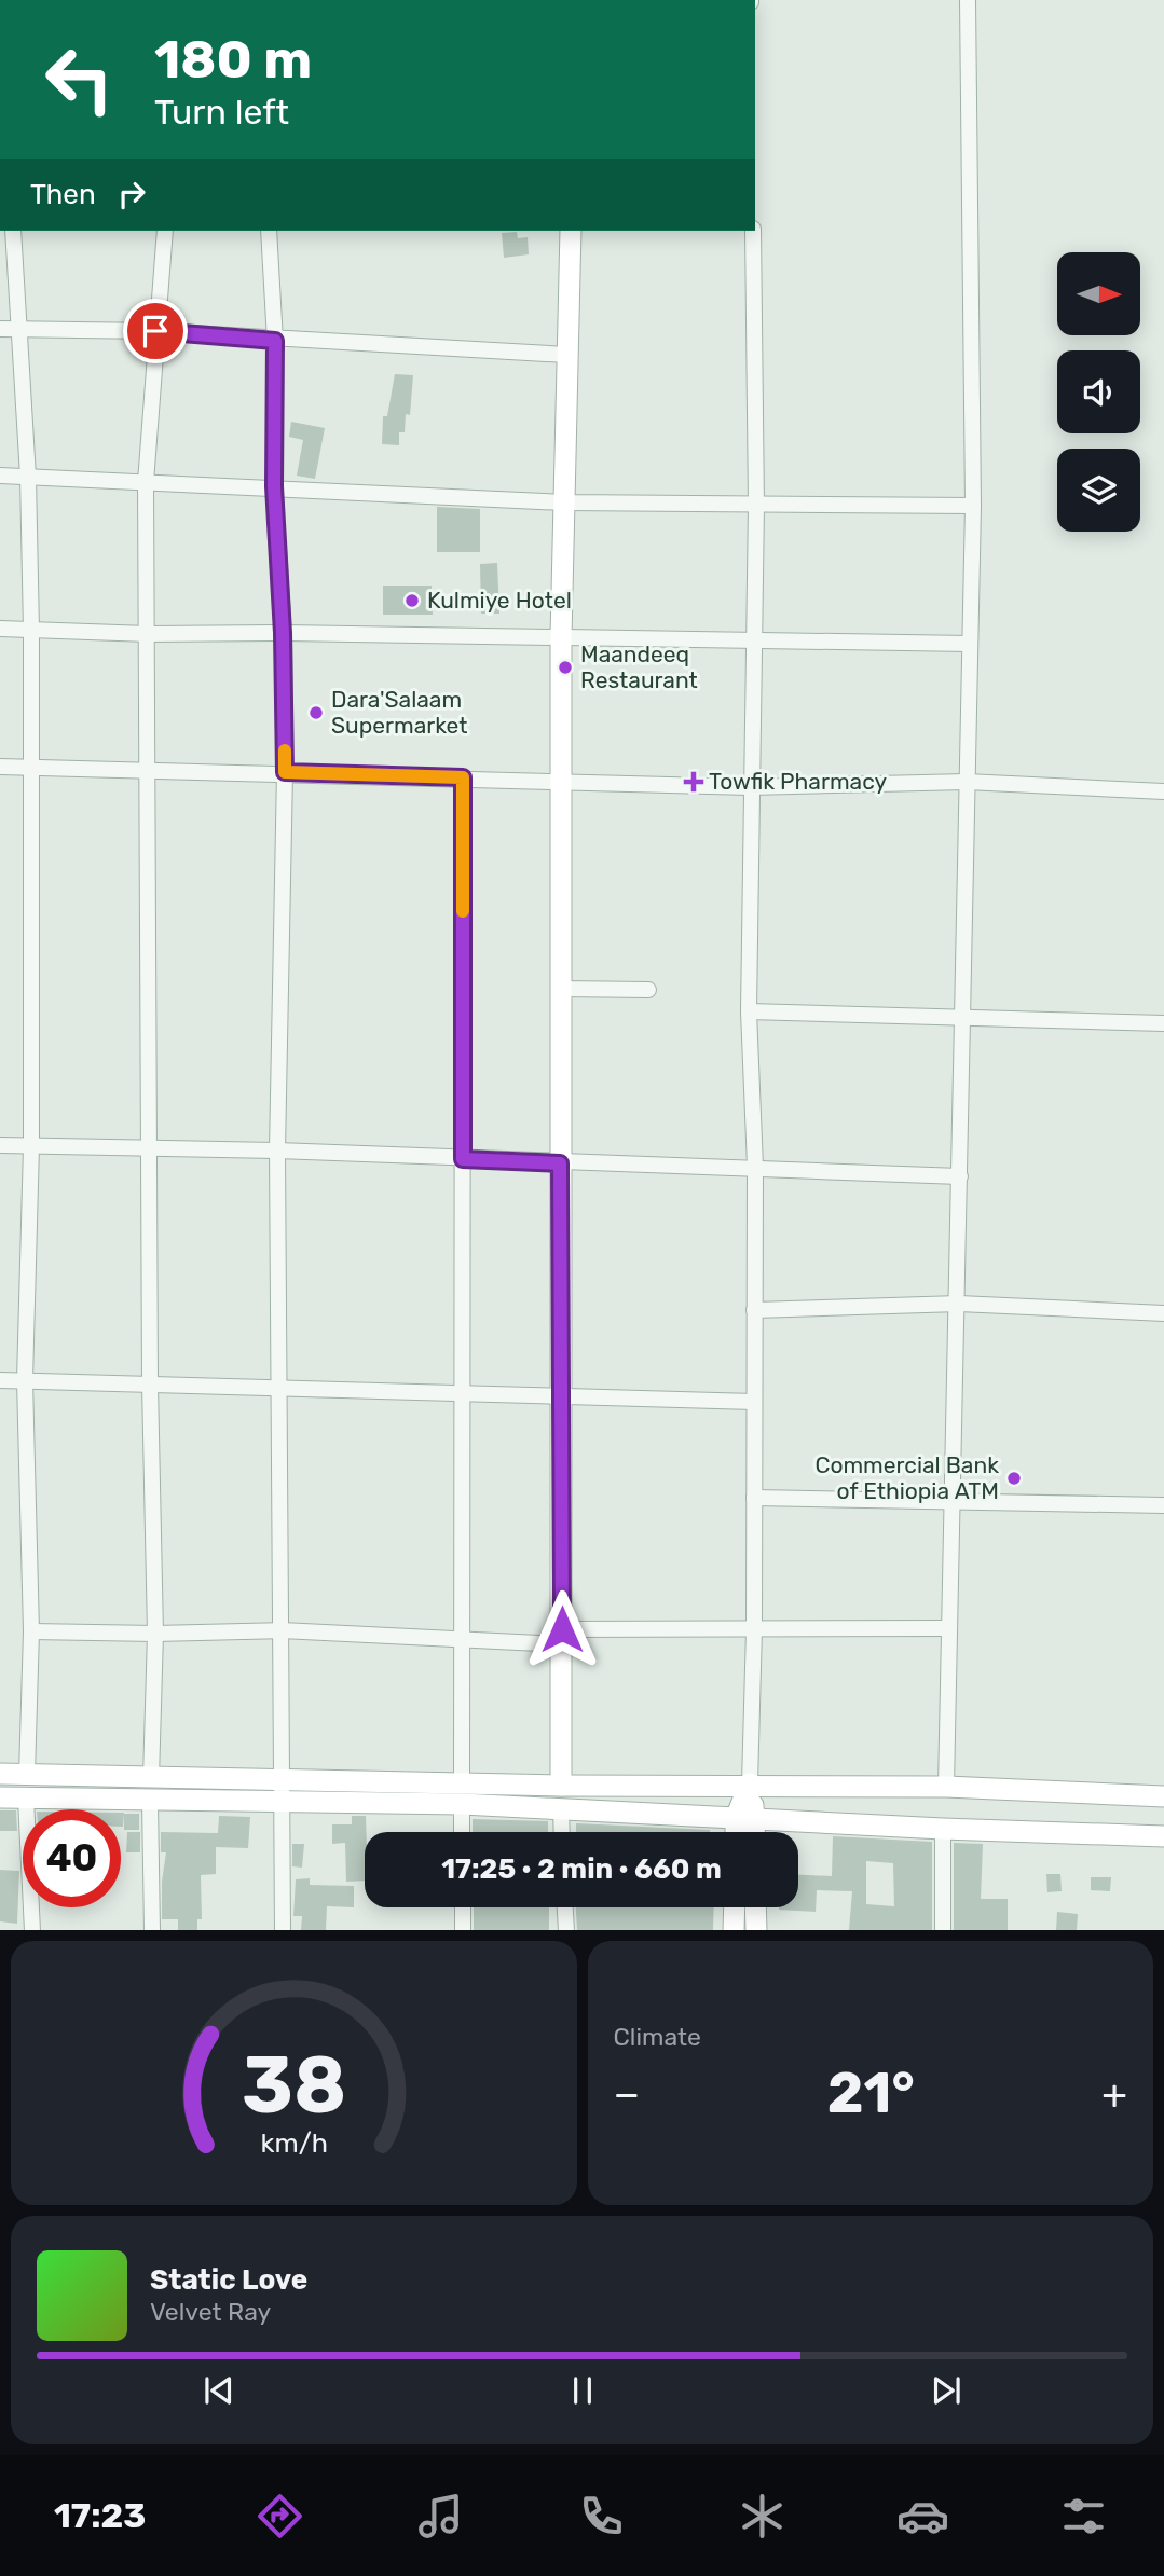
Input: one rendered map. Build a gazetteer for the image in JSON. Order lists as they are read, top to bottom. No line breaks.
{"places":{"other":["Kulmiye Hotel","Maandeeq Restaurant","Dara'Salaam Supermarket","Commercial Bank of Ethiopia ATM"],"health":["Towfik Pharmacy"]},"north":"right","page":{"turn":["180 m","Turn left"],"then":"Then","limit":"40","trip":"17:25 · 2 min · 660 m","tile":"Climate","heat":["−","21°","+"],"song":["Static Love","Velvet Ray"],"tabs":"17:23","gauge":["38","km/h"]}}
